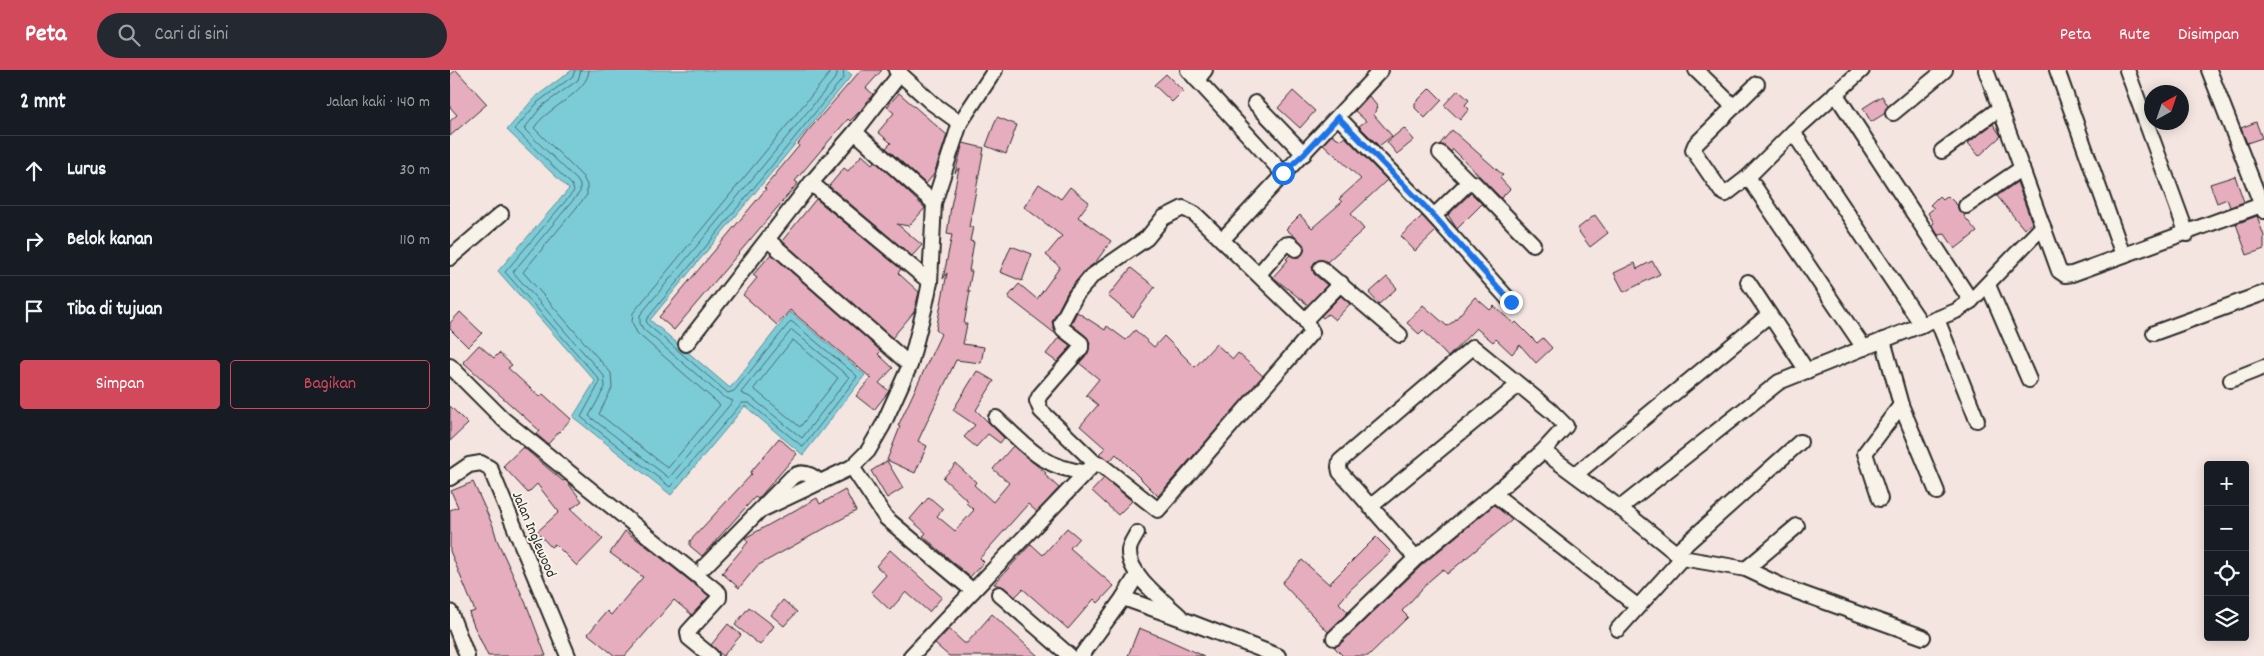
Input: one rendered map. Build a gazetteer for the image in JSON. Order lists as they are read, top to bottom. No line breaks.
{"streets":{"street":["Jalan Inglewood"]},"north":"top right","page":{"header":"Peta","search":"Cari di sini","nav":["Peta","Rute","Disimpan"],"heading":["2 mnt","Jalan kaki · 140 m"],"list":[["Lurus","30 m"],["Belok kanan","110 m"],"Tiba di tujuan"],"buttons":["Simpan","Bagikan"],"map_buttons":["+","−"]}}
